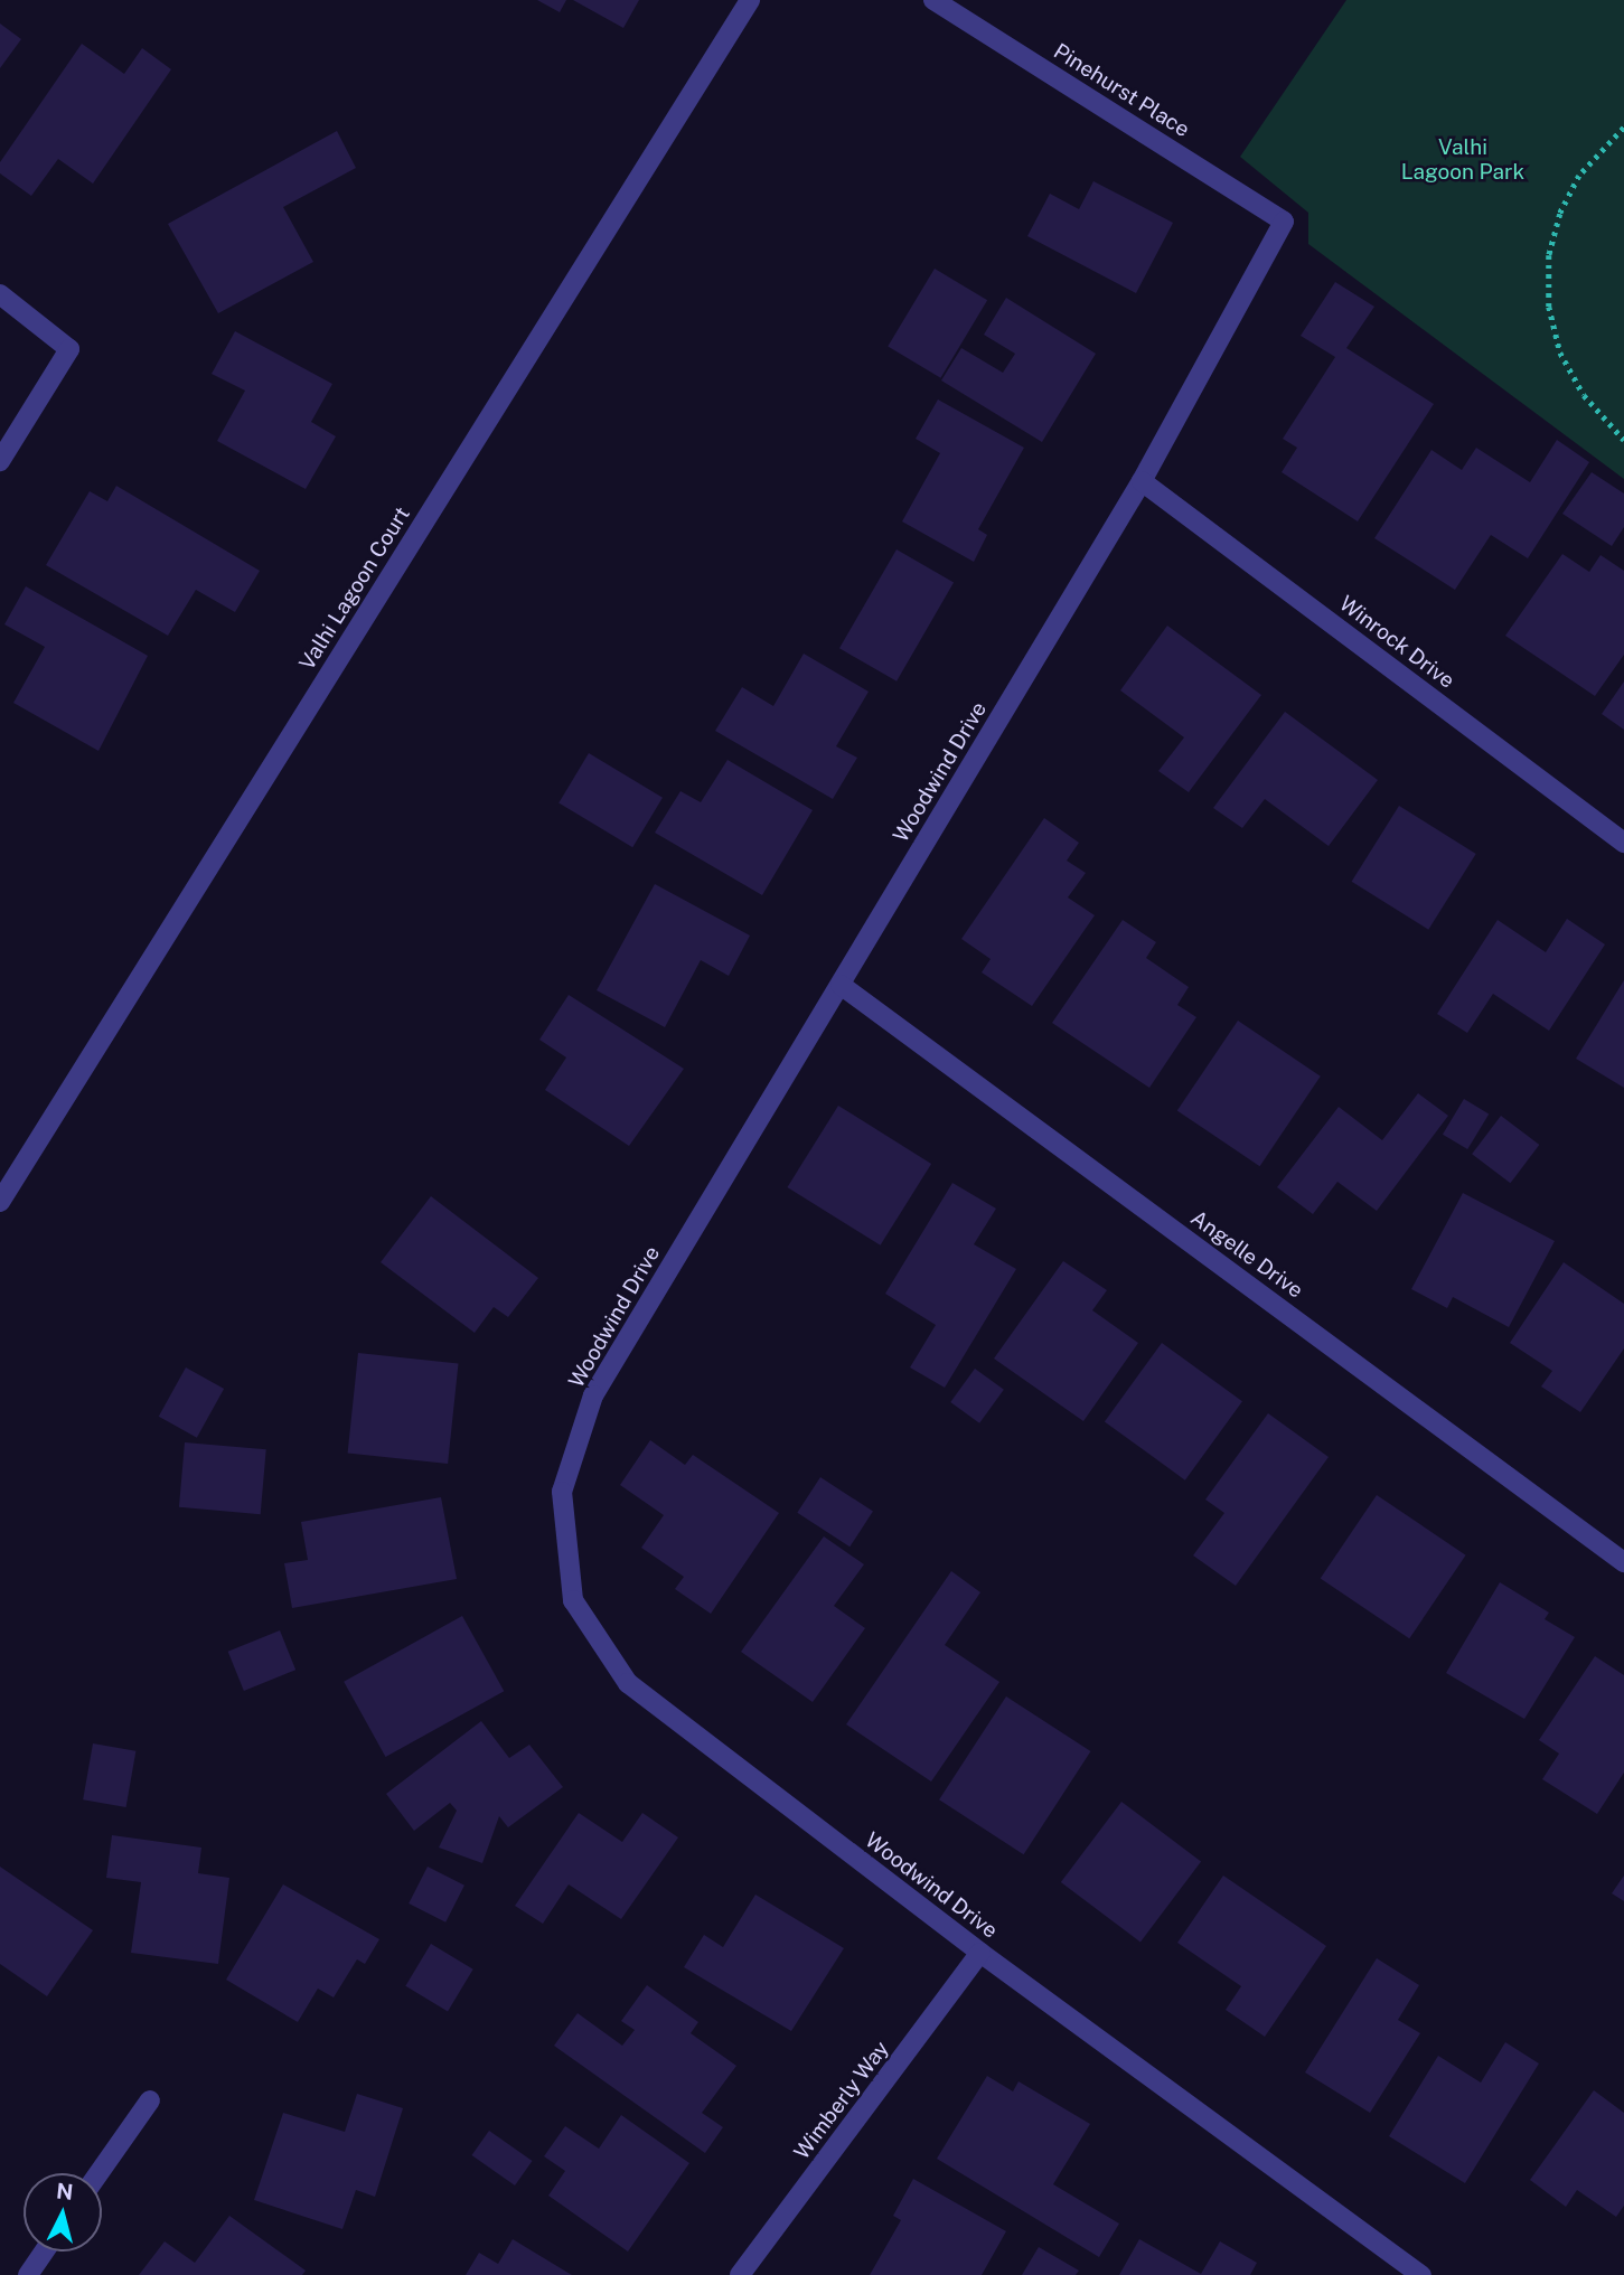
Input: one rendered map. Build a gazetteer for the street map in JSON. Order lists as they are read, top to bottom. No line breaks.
{"streets":{"street":["Pinehurst Place","Valhi Lagoon Court","Winrock Drive","Woodwind Drive","Angelle Drive","Wimberly Way"]},"crossings":[["Pinehurst Place","Woodwind Drive"],["Winrock Drive","Woodwind Drive"],["Woodwind Drive","Angelle Drive"],["Woodwind Drive","Wimberly Way"]],"parks":["Valhi Lagoon Park"],"north":"top"}
